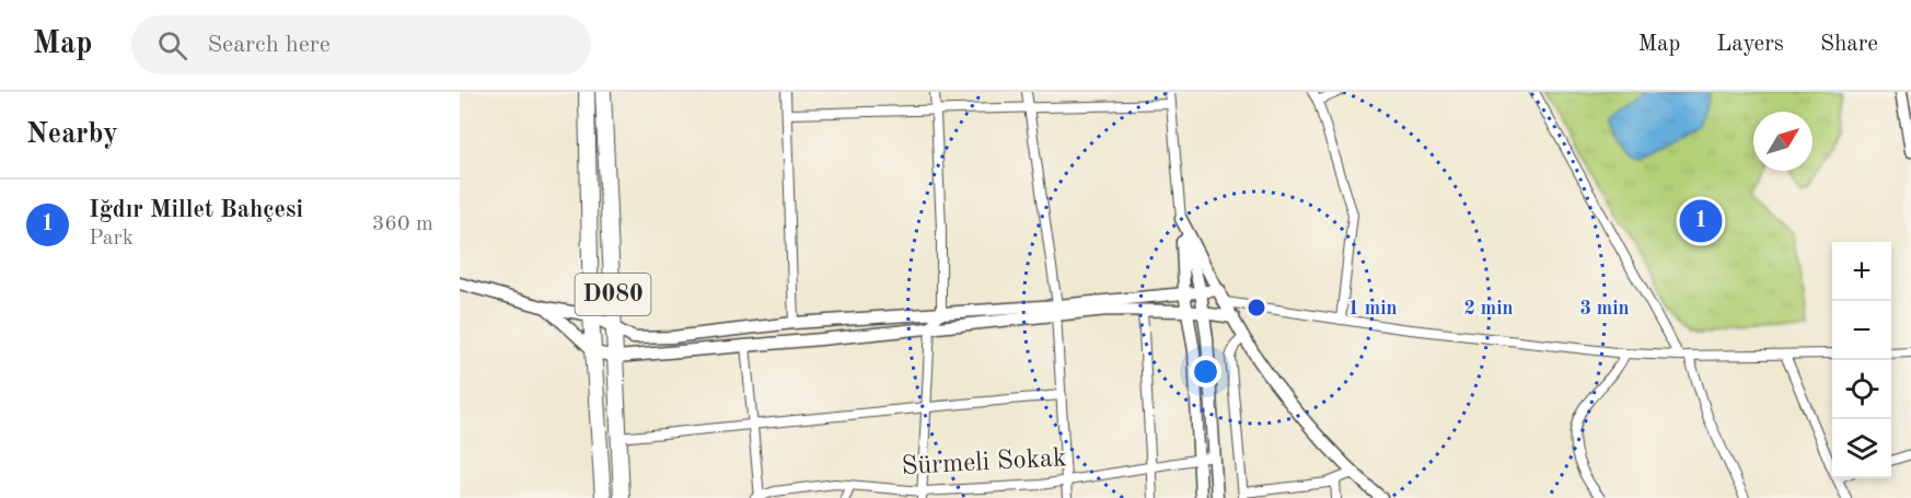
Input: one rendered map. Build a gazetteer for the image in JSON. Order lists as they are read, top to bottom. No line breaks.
{"streets":{"highway":["D080"],"street":["Sürmeli Sokak"]},"north":"top right","page":{"header":"Map","search":"Search here","nav":["Map","Layers","Share"],"heading":"Nearby","list":[{"mark":"1","name":"Iğdır Millet Bahçesi","note":"Park","value":"360 m"}],"pins":"1","map_buttons":["+","−"]},"rings":["1 min","2 min","3 min"]}
